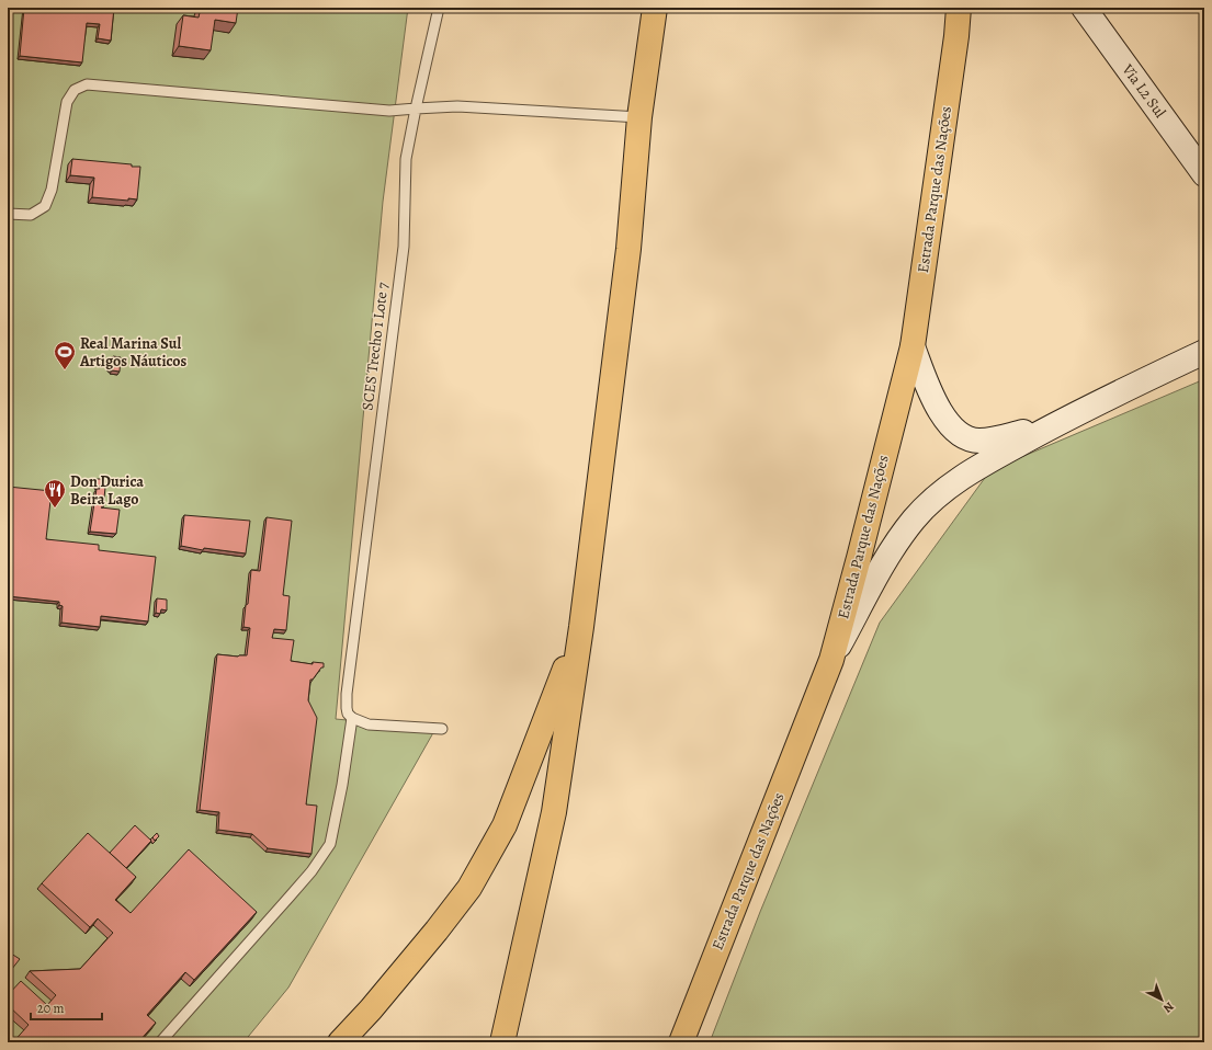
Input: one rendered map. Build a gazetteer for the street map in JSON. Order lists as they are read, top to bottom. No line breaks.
{"streets":{"highway":["Estrada Parque das Nações"],"street":["Via L2 Sul"],"lane":["SCES Trecho 1 Lote 7"]},"places":{"sports":["Real Marina Sul Artigos Náuticos"],"restaurant":["Don Durica Beira Lago"]},"scale_bar":"20 m","north":"bottom right"}
